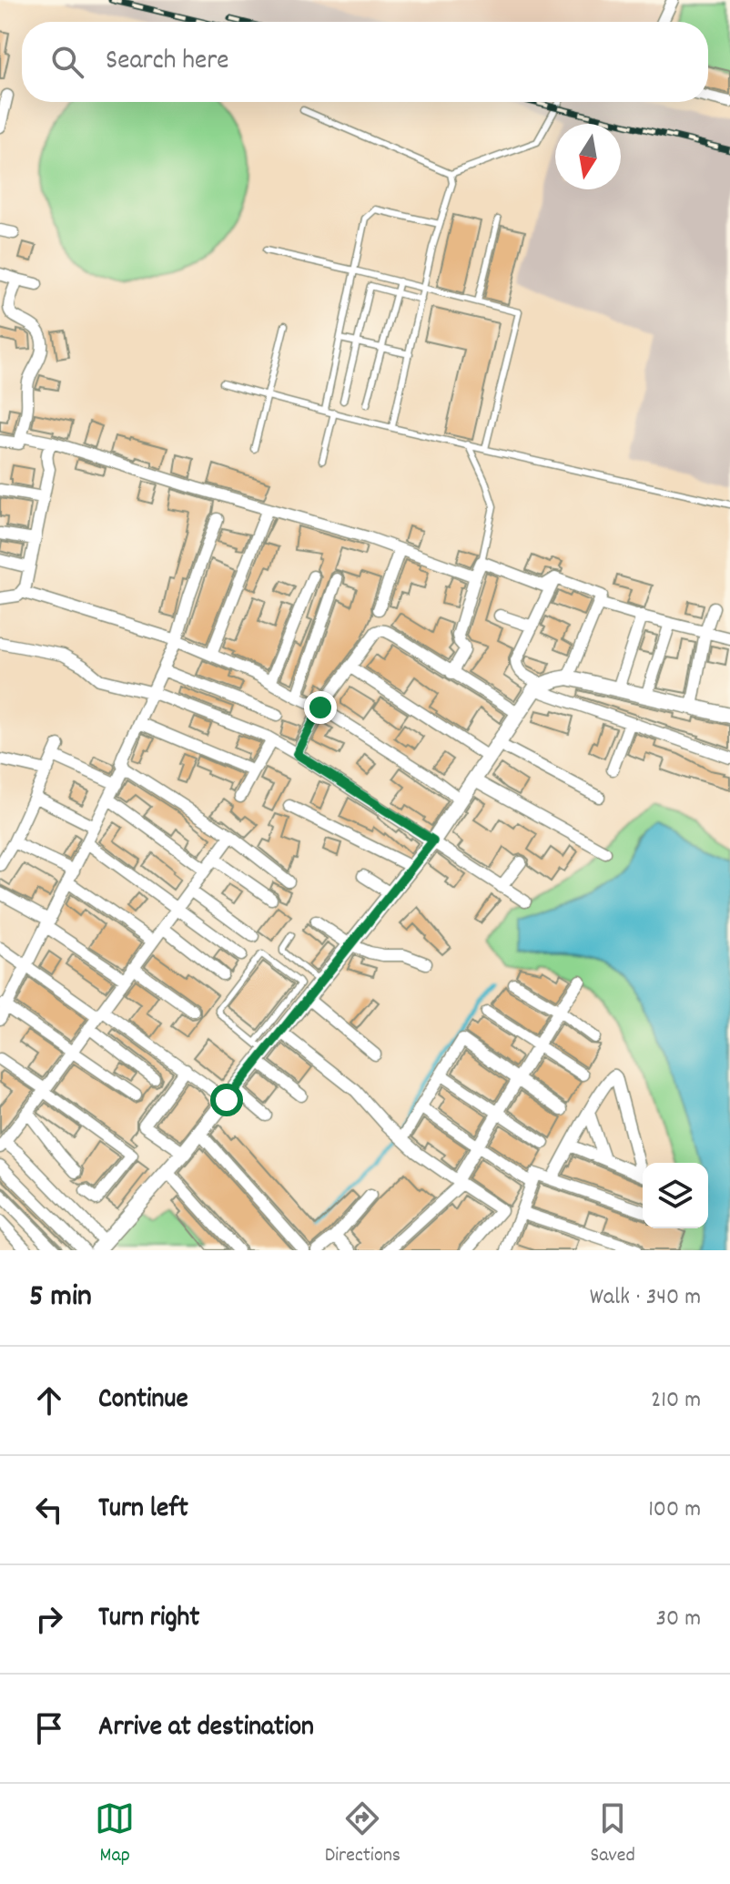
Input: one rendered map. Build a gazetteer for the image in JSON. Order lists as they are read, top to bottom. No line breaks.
{"north":"bottom","page":{"search":"Search here","heading":["5 min","Walk · 340 m"],"list":[["Continue","210 m"],["Turn left","100 m"],["Turn right","30 m"],"Arrive at destination"],"nav":["Map","Directions","Saved"]}}
